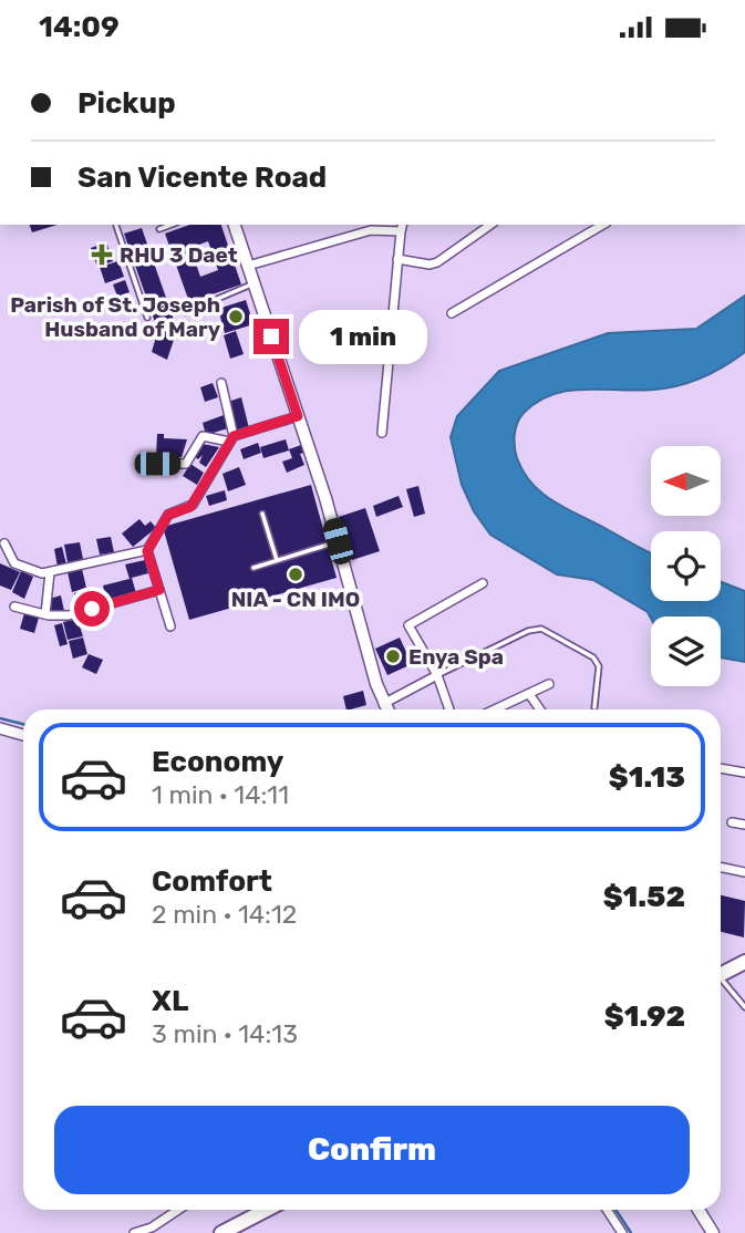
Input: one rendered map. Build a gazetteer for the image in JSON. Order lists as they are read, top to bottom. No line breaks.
{"places":{"health":["RHU 3 Daet"],"other":["Parish of St. Joseph Husband of Mary","NIA - CN IMO","Enya Spa"]},"north":"left","page":{"status":"14:09","banner":["Pickup","San Vicente Road"],"bubble":"1 min","list":[{"name":"Economy","note":"1 min · 14:11","value":"$1.13"},{"name":"Comfort","note":"2 min · 14:12","value":"$1.52"},{"name":"XL","note":"3 min · 14:13","value":"$1.92"}],"buttons":"Confirm"}}
